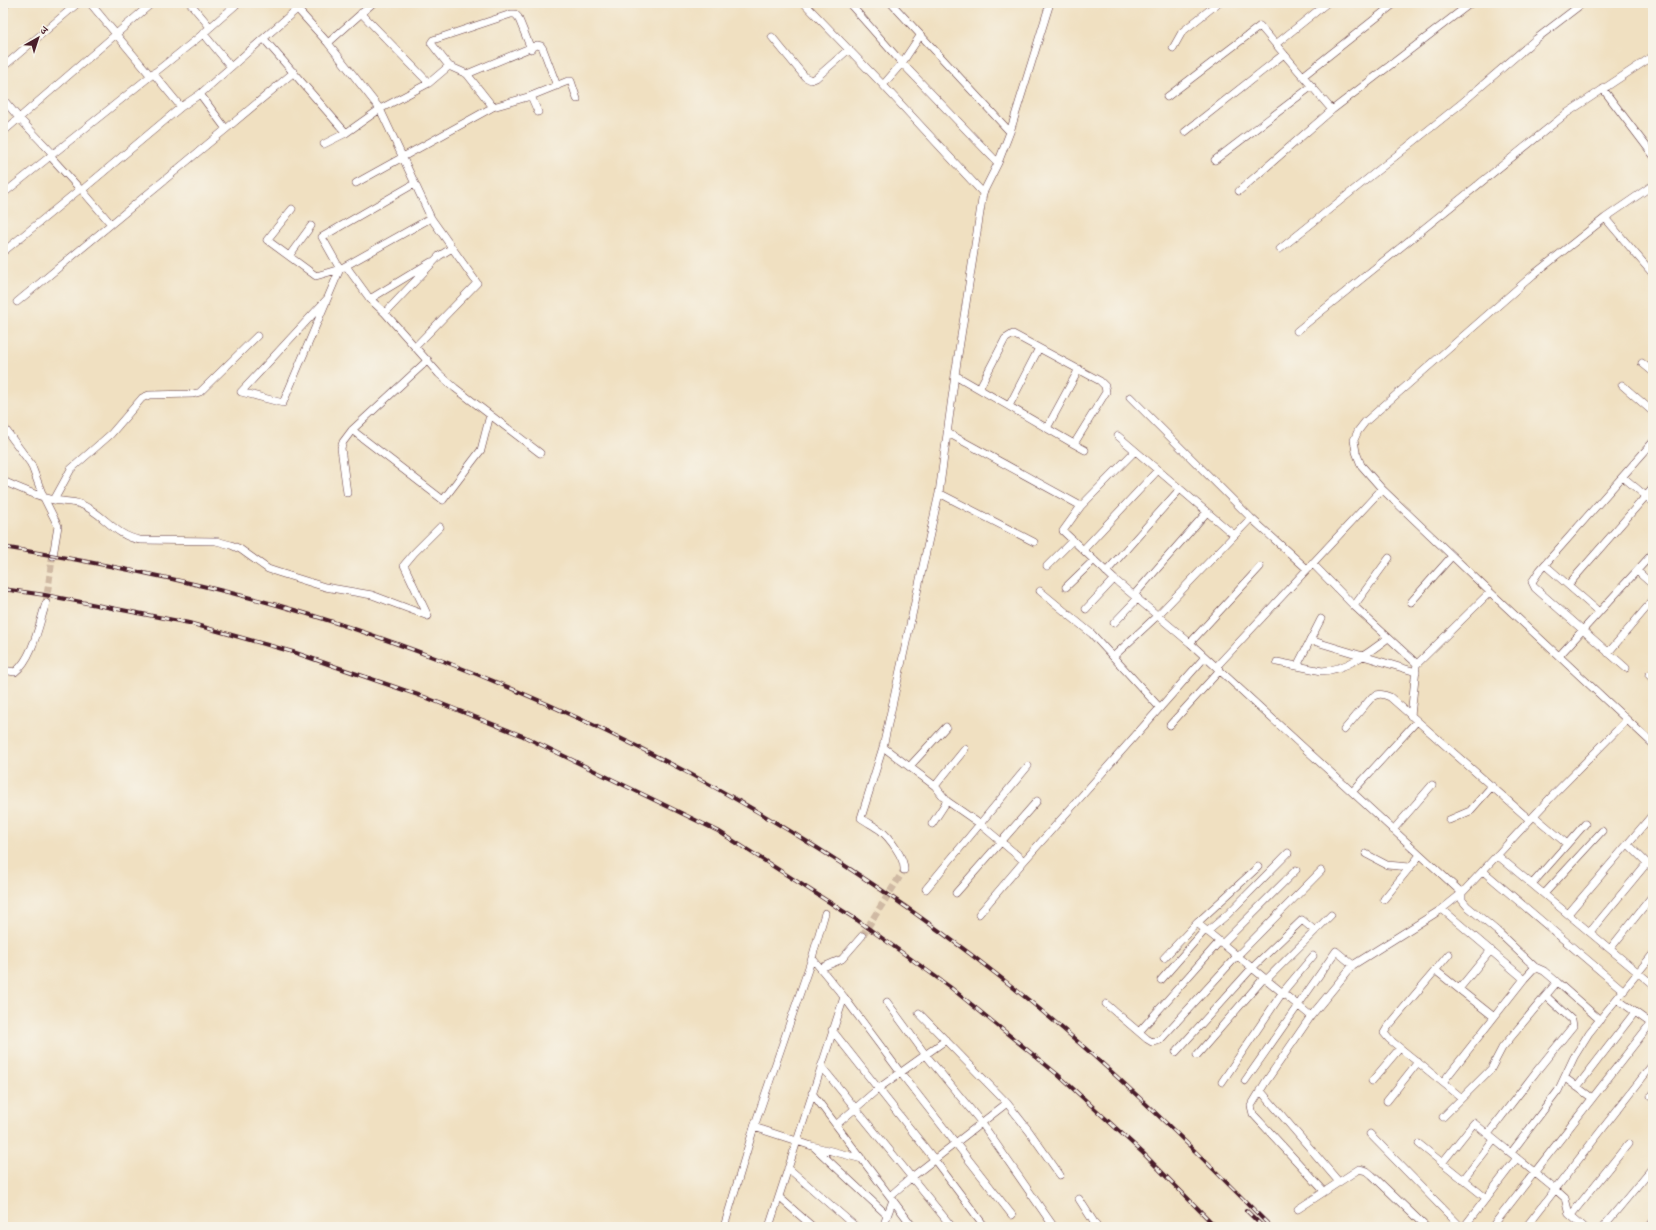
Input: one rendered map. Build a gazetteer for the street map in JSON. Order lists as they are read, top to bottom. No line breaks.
{"north":"top right"}
